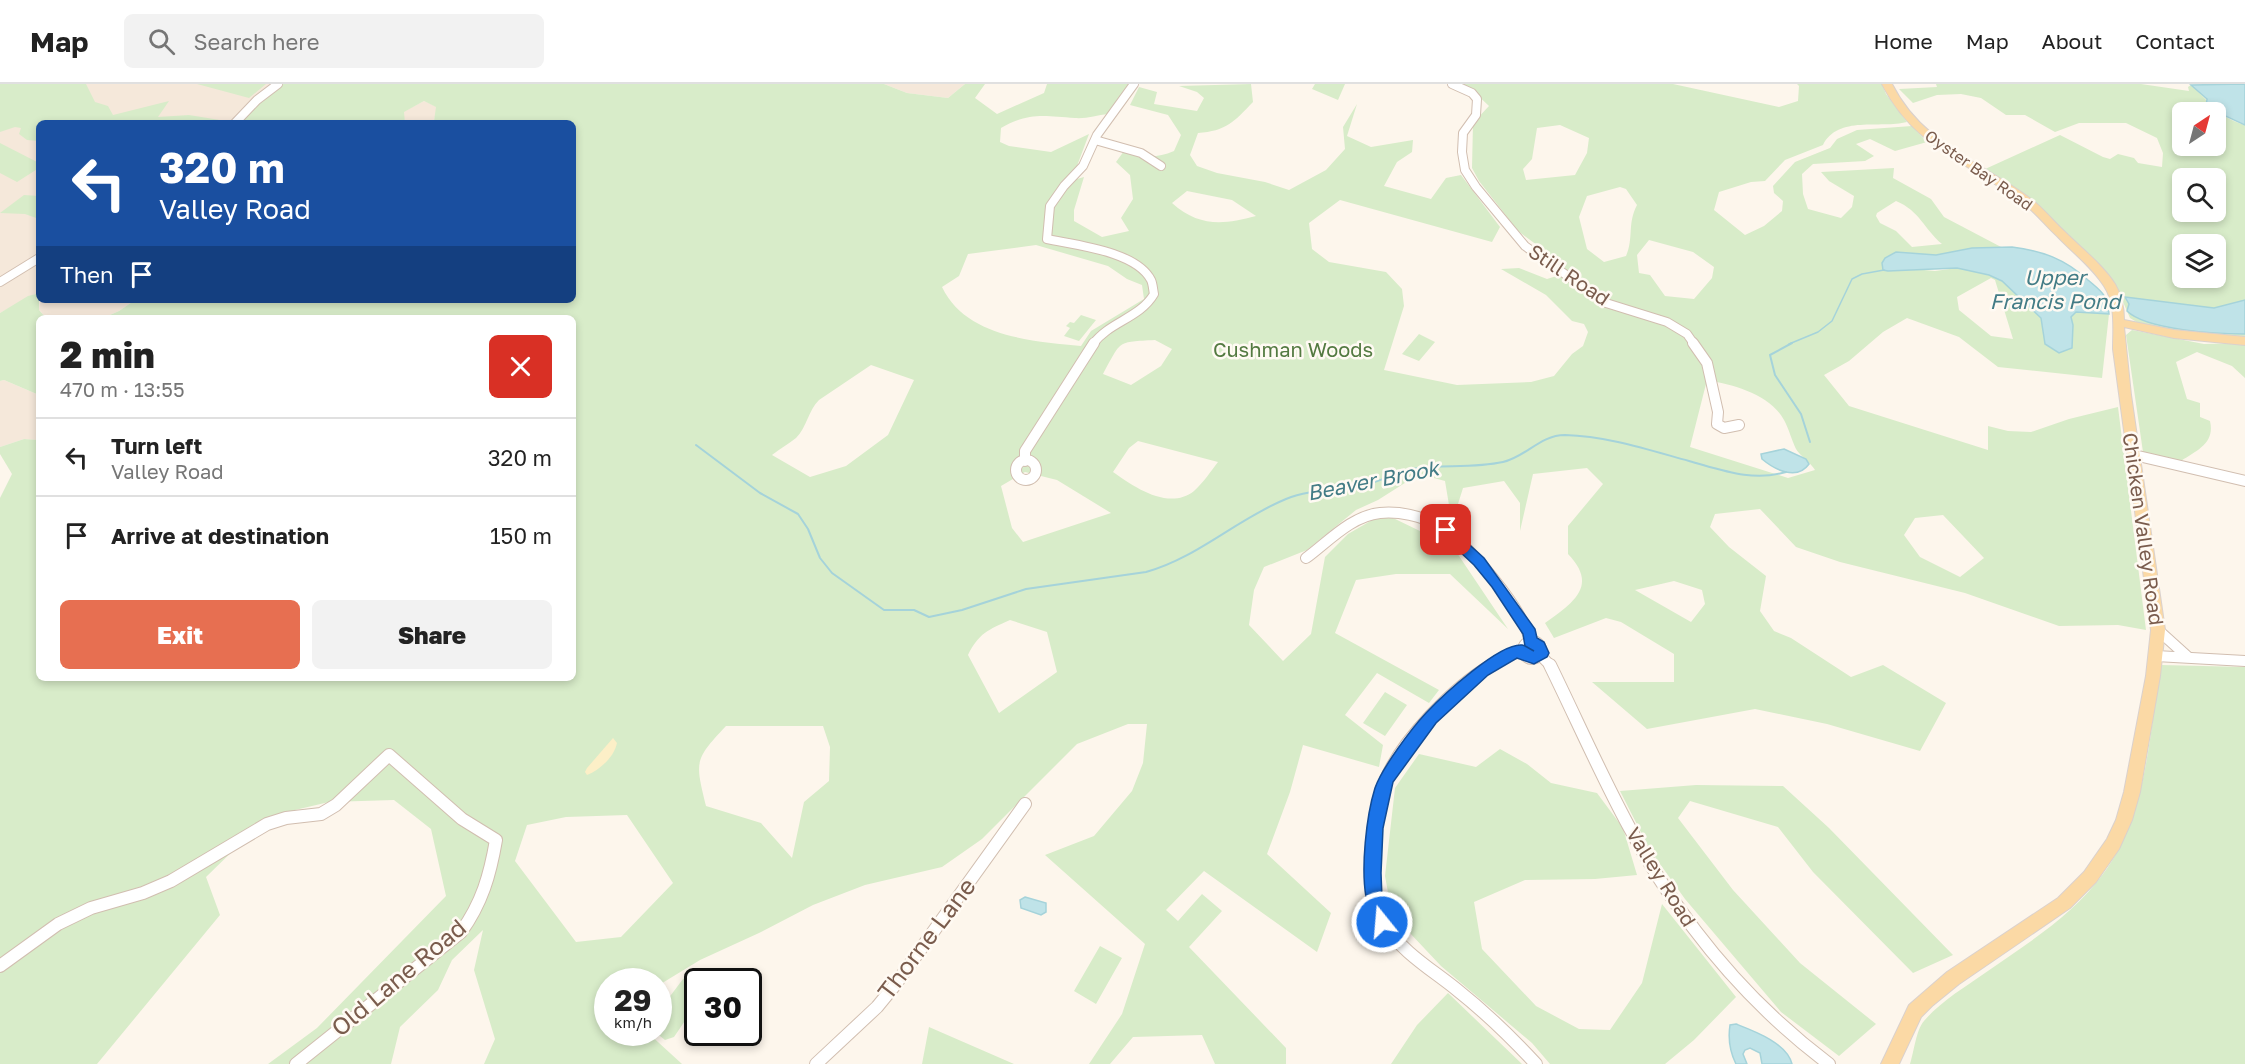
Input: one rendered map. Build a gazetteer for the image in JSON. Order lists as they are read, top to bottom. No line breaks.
{"streets":{"main road":["Oyster Bay Road","Chicken Valley Road"],"street":["Still Road","Valley Road","Thorne Lane","Old Lane Road"]},"crossings":[["Oyster Bay Road","Chicken Valley Road"]],"water":["Upper Francis Pond","Beaver Brook"],"parks":["Cushman Woods"],"north":"top right","page":{"header":"Map","search":"Search here","nav":["Home","Map","About","Contact"],"turn":["320 m","Valley Road"],"then":"Then","heading":["2 min","470 m · 13:55"],"list":[{"name":"Turn left","note":"Valley Road","value":"320 m"},{"name":"Arrive at destination","value":"150 m"}],"buttons":["Exit","Share"],"speed":"29 km/h","limit":"30"}}
